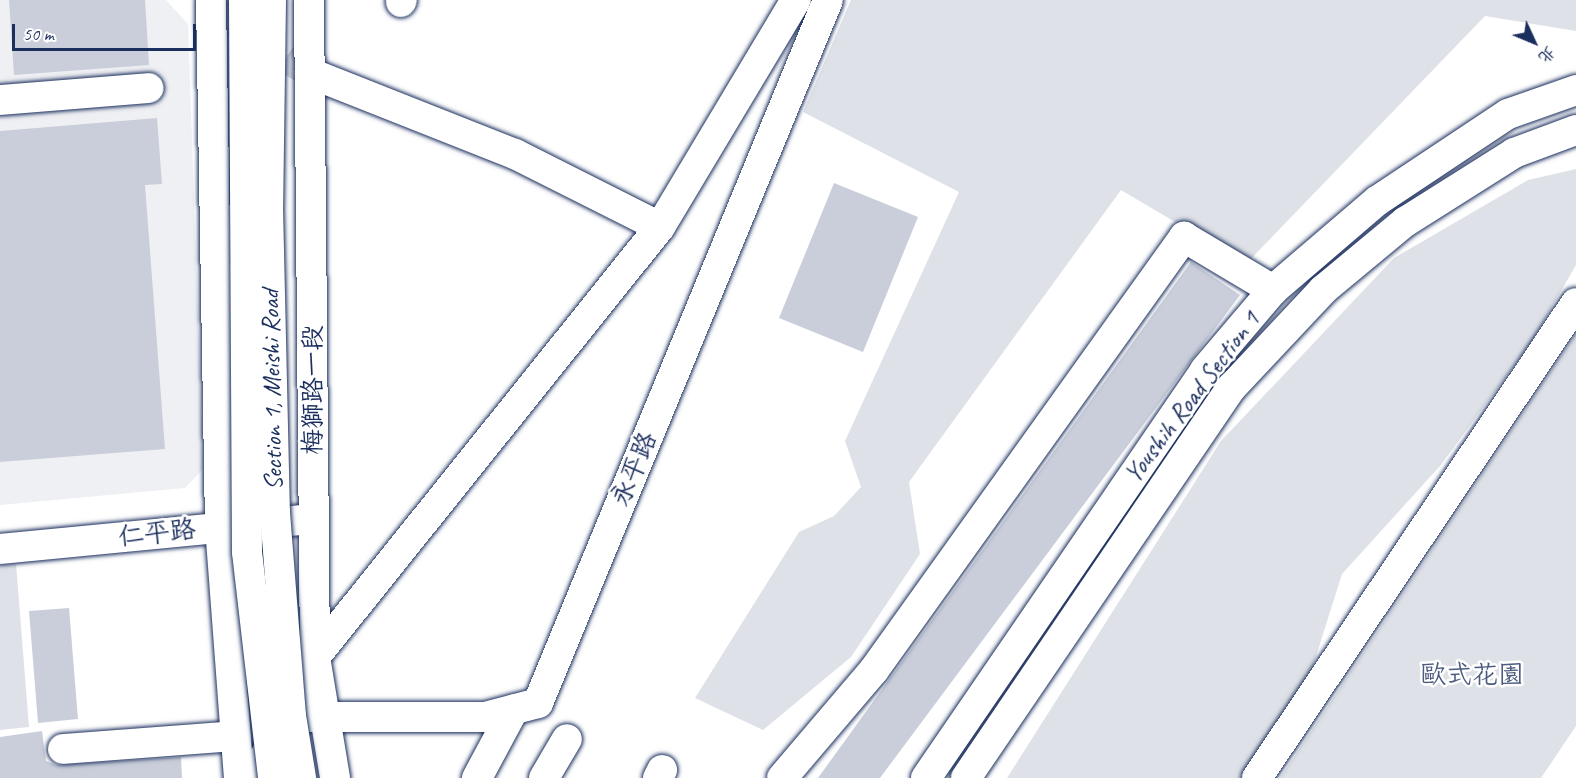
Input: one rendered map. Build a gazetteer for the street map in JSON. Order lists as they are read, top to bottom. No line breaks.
{"streets":{"street":["Section 1, Meishi Road","梅獅路一段","Youshih Road Section 1","永平路","仁平路"]},"crossings":[["梅獅路一段","永平路"],["梅獅路一段","仁平路"]],"parks":["歐式花園"],"scale_bar":"50 m","north":"bottom right"}
